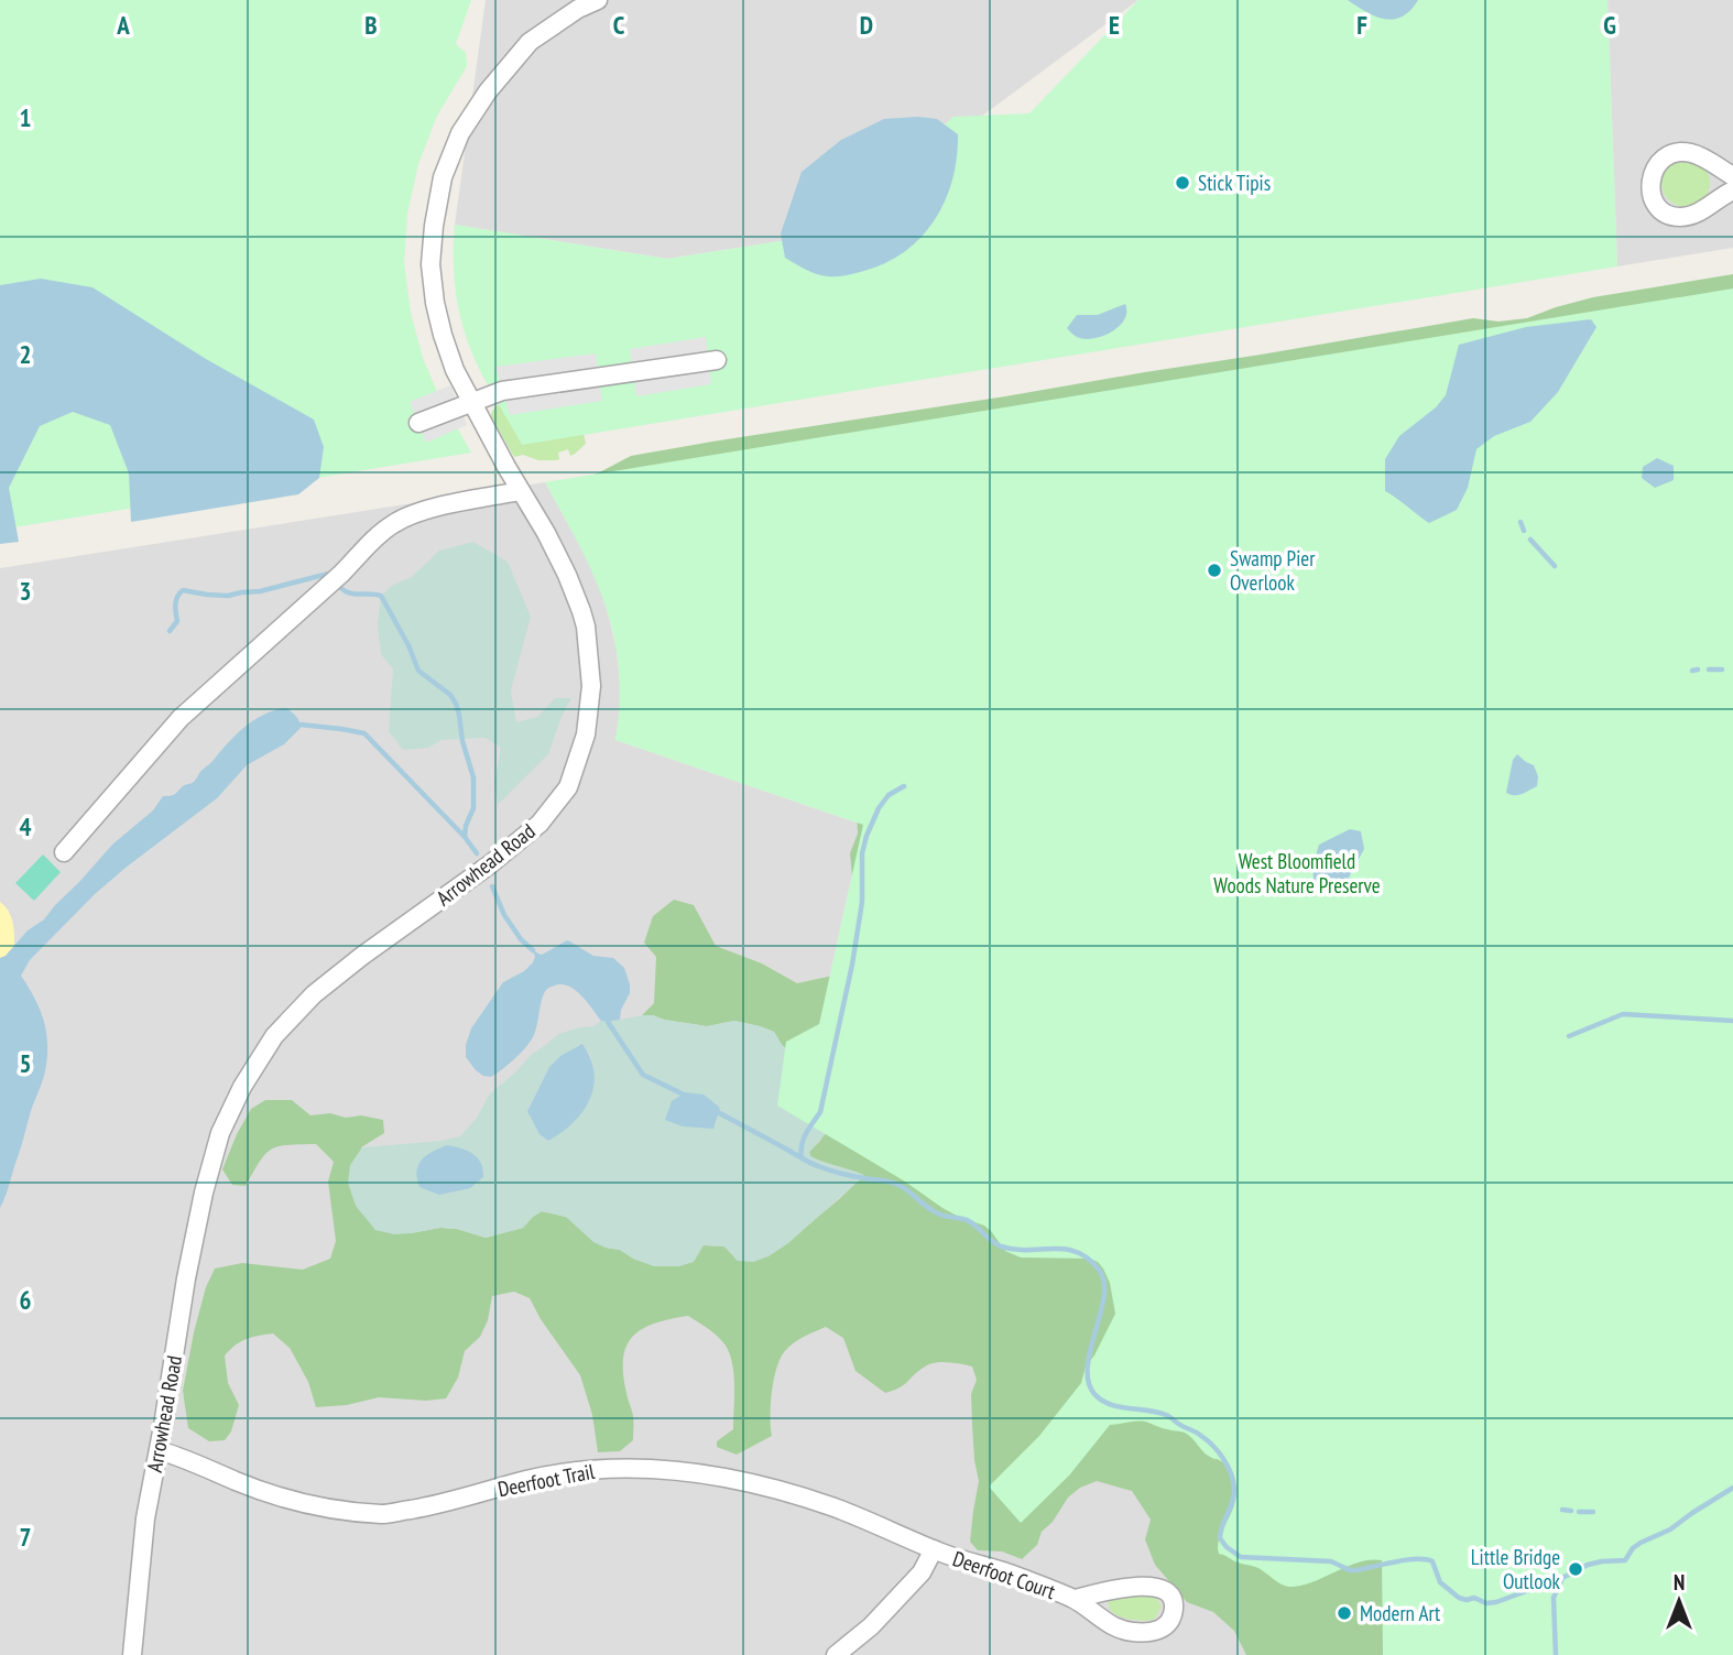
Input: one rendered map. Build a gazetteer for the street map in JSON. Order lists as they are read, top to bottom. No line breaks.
{"streets":{"street":["Arrowhead Road","Deerfoot Trail","Deerfoot Court"]},"crossings":[["Arrowhead Road","Deerfoot Trail"],["Deerfoot Trail","Deerfoot Court"]],"parks":["West Bloomfield Woods Nature Preserve"],"places":["Stick Tipis","Swamp Pier Overlook","Little Bridge Outlook","Modern Art"],"north":"top","grid":{"columns":["A","B","C","D","E","F","G"],"rows":["1","2","3","4","5","6","7"]}}
